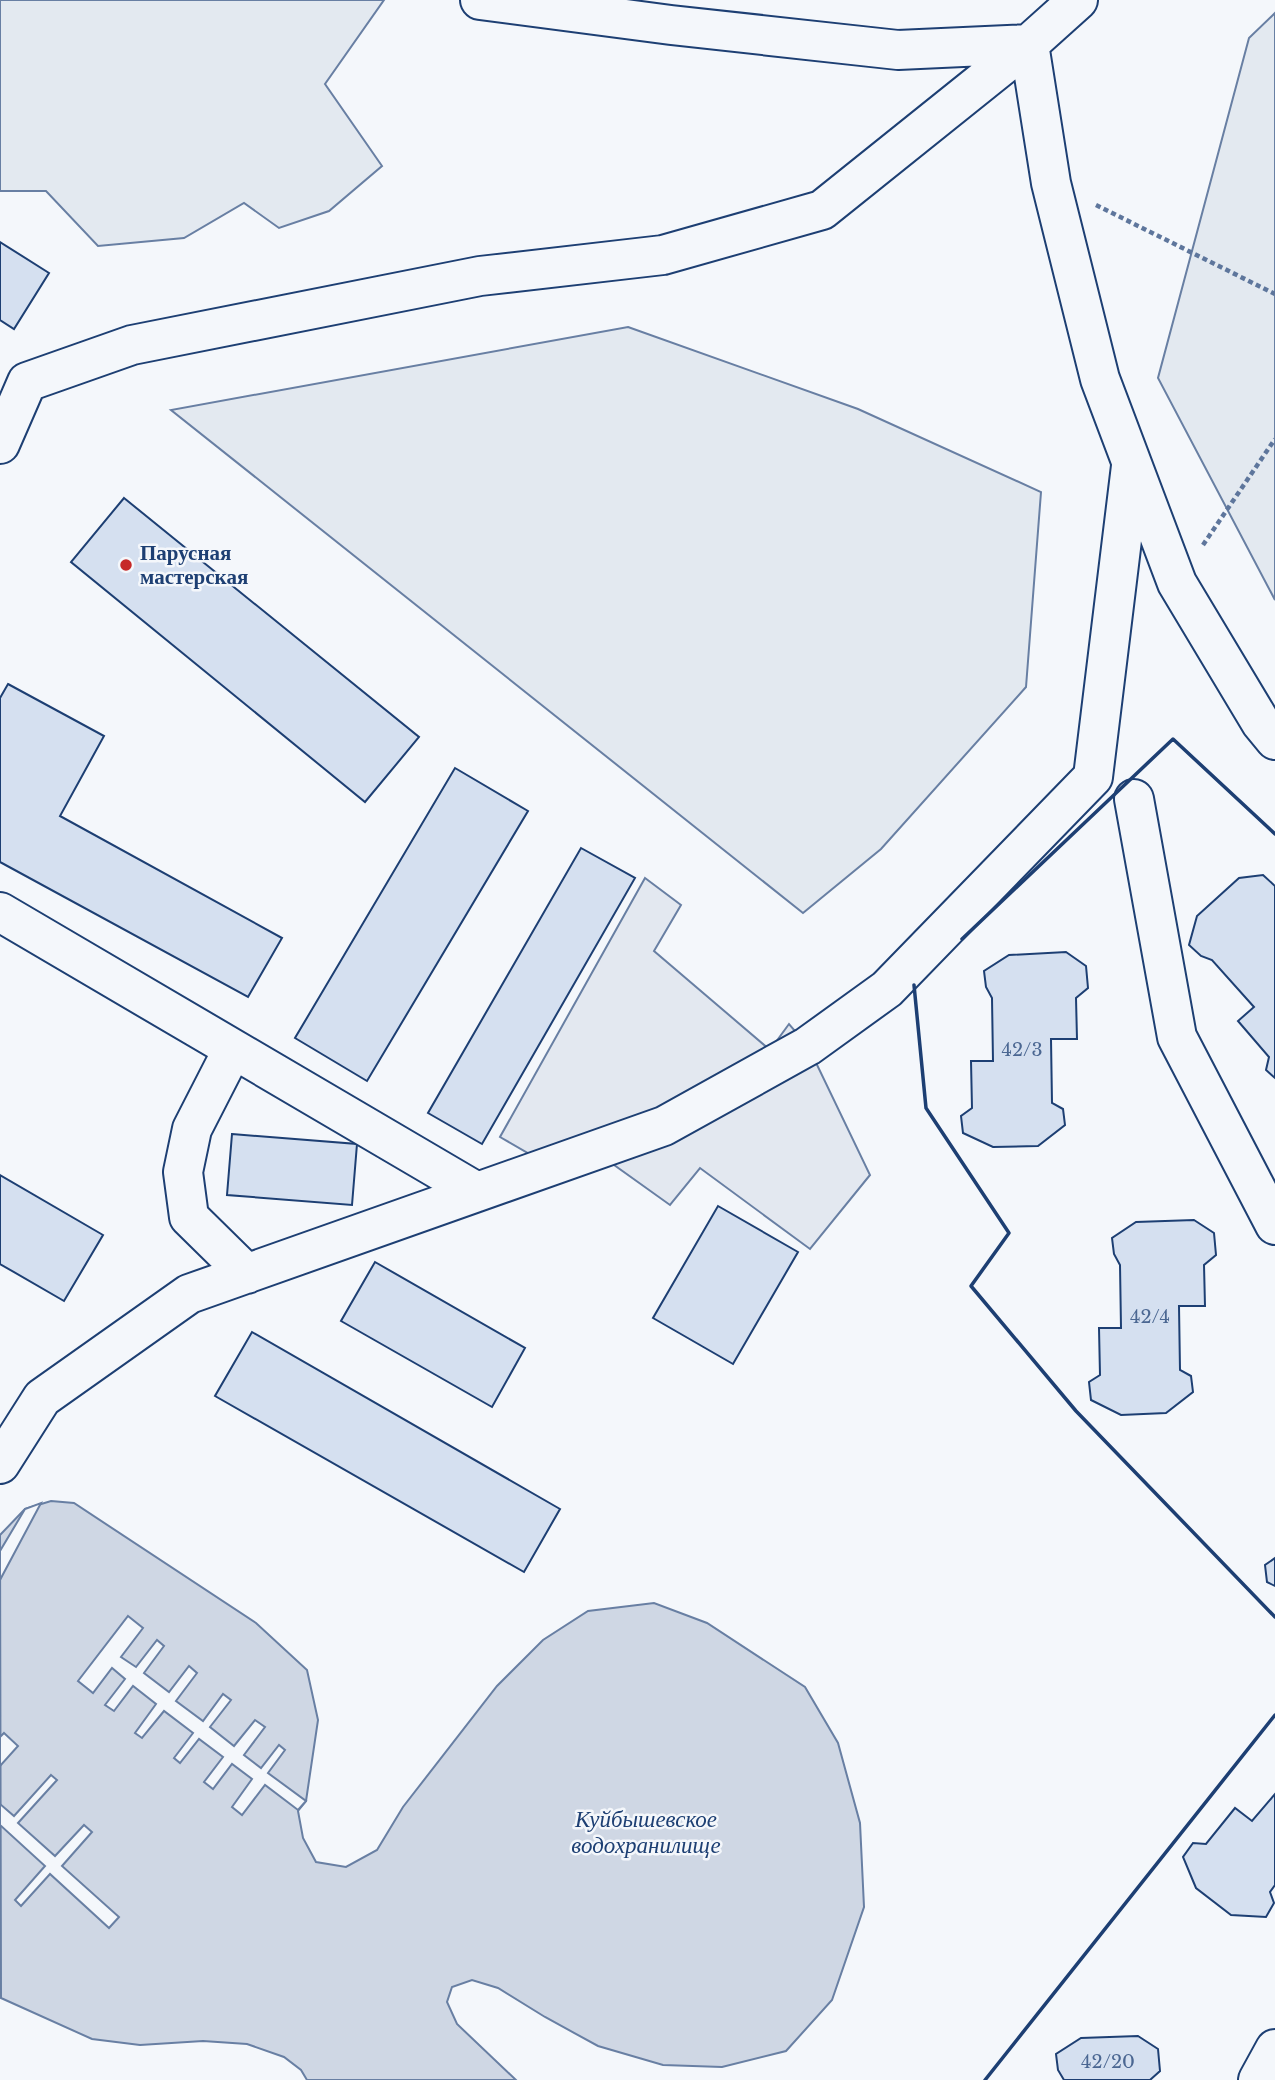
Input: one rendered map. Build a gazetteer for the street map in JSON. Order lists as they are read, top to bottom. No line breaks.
{"water":["Куйбышевское водохранилище"],"places":["Парусная мастерская"],"house_numbers":["42/3","42/4","42/20"]}
